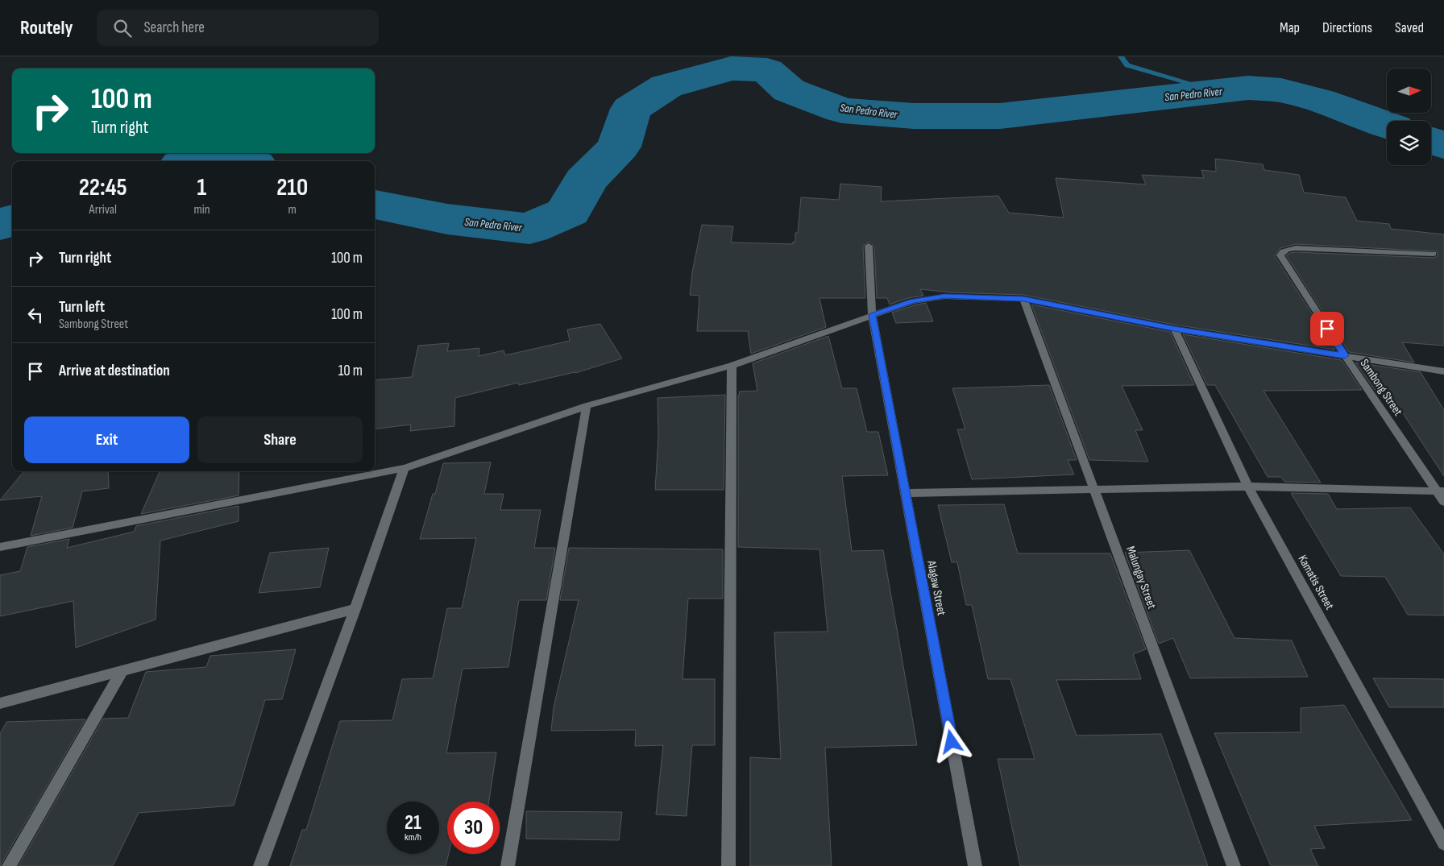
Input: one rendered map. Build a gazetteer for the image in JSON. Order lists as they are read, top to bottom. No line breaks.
{"streets":{"street":["Sambong Street","Malungay Street","Kamatis Street","Alagaw Street"]},"water":["San Pedro River"],"north":"right","page":{"header":"Routely","search":"Search here","nav":["Map","Directions","Saved"],"turn":["100 m","Turn right"],"eta":["22:45","Arrival","1","min","210","m"],"list":[{"name":"Turn right","value":"100 m"},{"name":"Turn left","note":"Sambong Street","value":"100 m"},{"name":"Arrive at destination","value":"10 m"}],"buttons":["Exit","Share"],"speed":"21 km/h","limit":"30"}}
